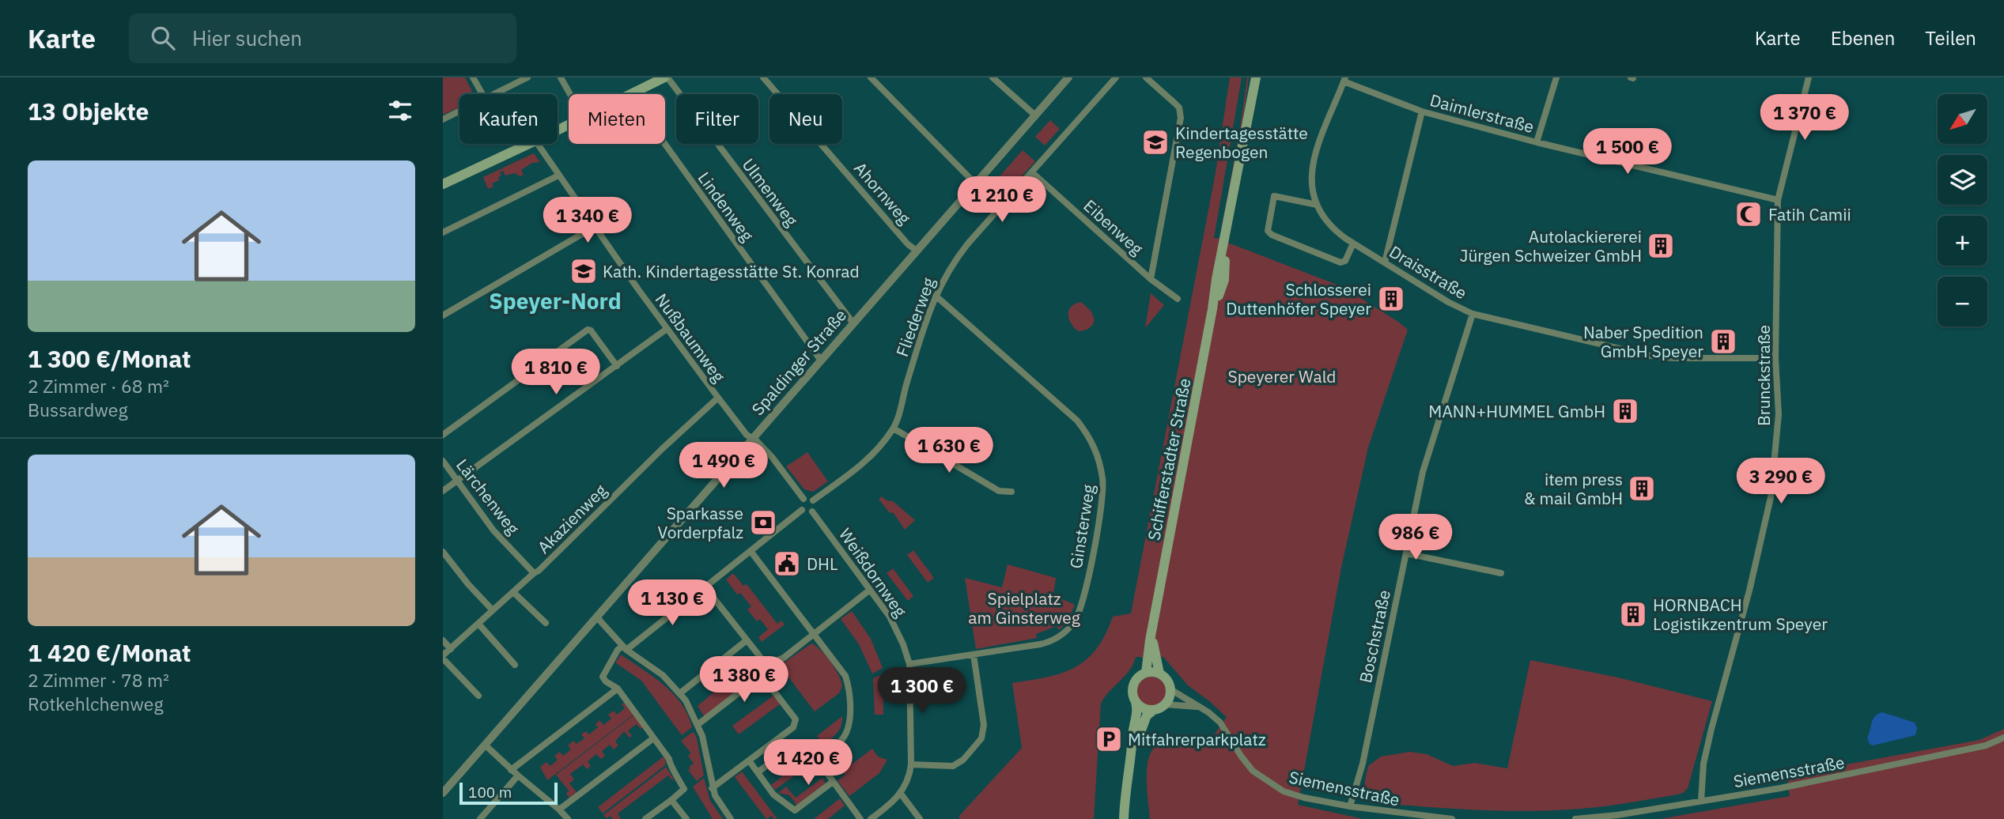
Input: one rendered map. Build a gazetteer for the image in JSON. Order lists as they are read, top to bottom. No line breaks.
{"streets":{"main road":["Schifferstadter Straße"],"street":["Daimlerstraße","Ulmenweg","Ahornweg","Lindenweg","Eibenweg","Draisstraße","Fliederweg","Nußbaumweg","Spaldinger Straße","Brunckstraße","Lärchenweg","Akazienweg","Ginsterweg","Weißdornweg","Boschstraße","Siemensstraße"]},"crossings":[["Daimlerstraße","Draisstraße"],["Daimlerstraße","Brunckstraße"],["Ulmenweg","Spaldinger Straße"],["Ahornweg","Spaldinger Straße"],["Lindenweg","Spaldinger Straße"],["Eibenweg","Fliederweg"],["Draisstraße","Brunckstraße"],["Draisstraße","Boschstraße"],["Fliederweg","Ginsterweg"],["Fliederweg","Weißdornweg"],["Nußbaumweg","Spaldinger Straße"],["Nußbaumweg","Akazienweg"],["Brunckstraße","Siemensstraße"],["Schifferstadter Straße","Siemensstraße"],["Lärchenweg","Akazienweg"],["Ginsterweg","Weißdornweg"],["Boschstraße","Siemensstraße"]],"districts":["Speyer-Nord"],"parks":["Speyerer Wald","Spielplatz am Ginsterweg"],"places":{"school or university":["Kindertagesstätte Regenbogen","Kath. Kindertagesstätte St. Konrad"],"mosque":["Fatih Camii"],"building":["Autolackiererei Jürgen Schweizer GmbH","Schlosserei Duttenhöfer Speyer","Naber Spedition GmbH Speyer","MANN+HUMMEL GmbH","item press & mail GmbH","HORNBACH Logistikzentrum Speyer"],"bank":["Sparkasse Vorderpfalz"],"public building":["DHL"],"parking":["Mitfahrerparkplatz"]},"scale_bar":"100 m","north":"bottom left","page":{"header":"Karte","search":"Hier suchen","nav":["Karte","Ebenen","Teilen"],"heading":"13 Objekte","map_buttons":["+","−"],"price":["1 370 €","1 500 €","1 210 €","1 340 €","1 810 €","1 630 €","1 490 €","3 290 €","986 €","1 130 €","1 380 €","1 300 €","1 420 €"],"chip":["Kaufen","Mieten","Filter","Neu"],"list":[{"name":"1 300 €/Monat","note":"2 Zimmer · 68 m² · Bussardweg"},{"name":"1 420 €/Monat","note":"2 Zimmer · 78 m² · Rotkehlchenweg"}],"scale":"100 m"}}
